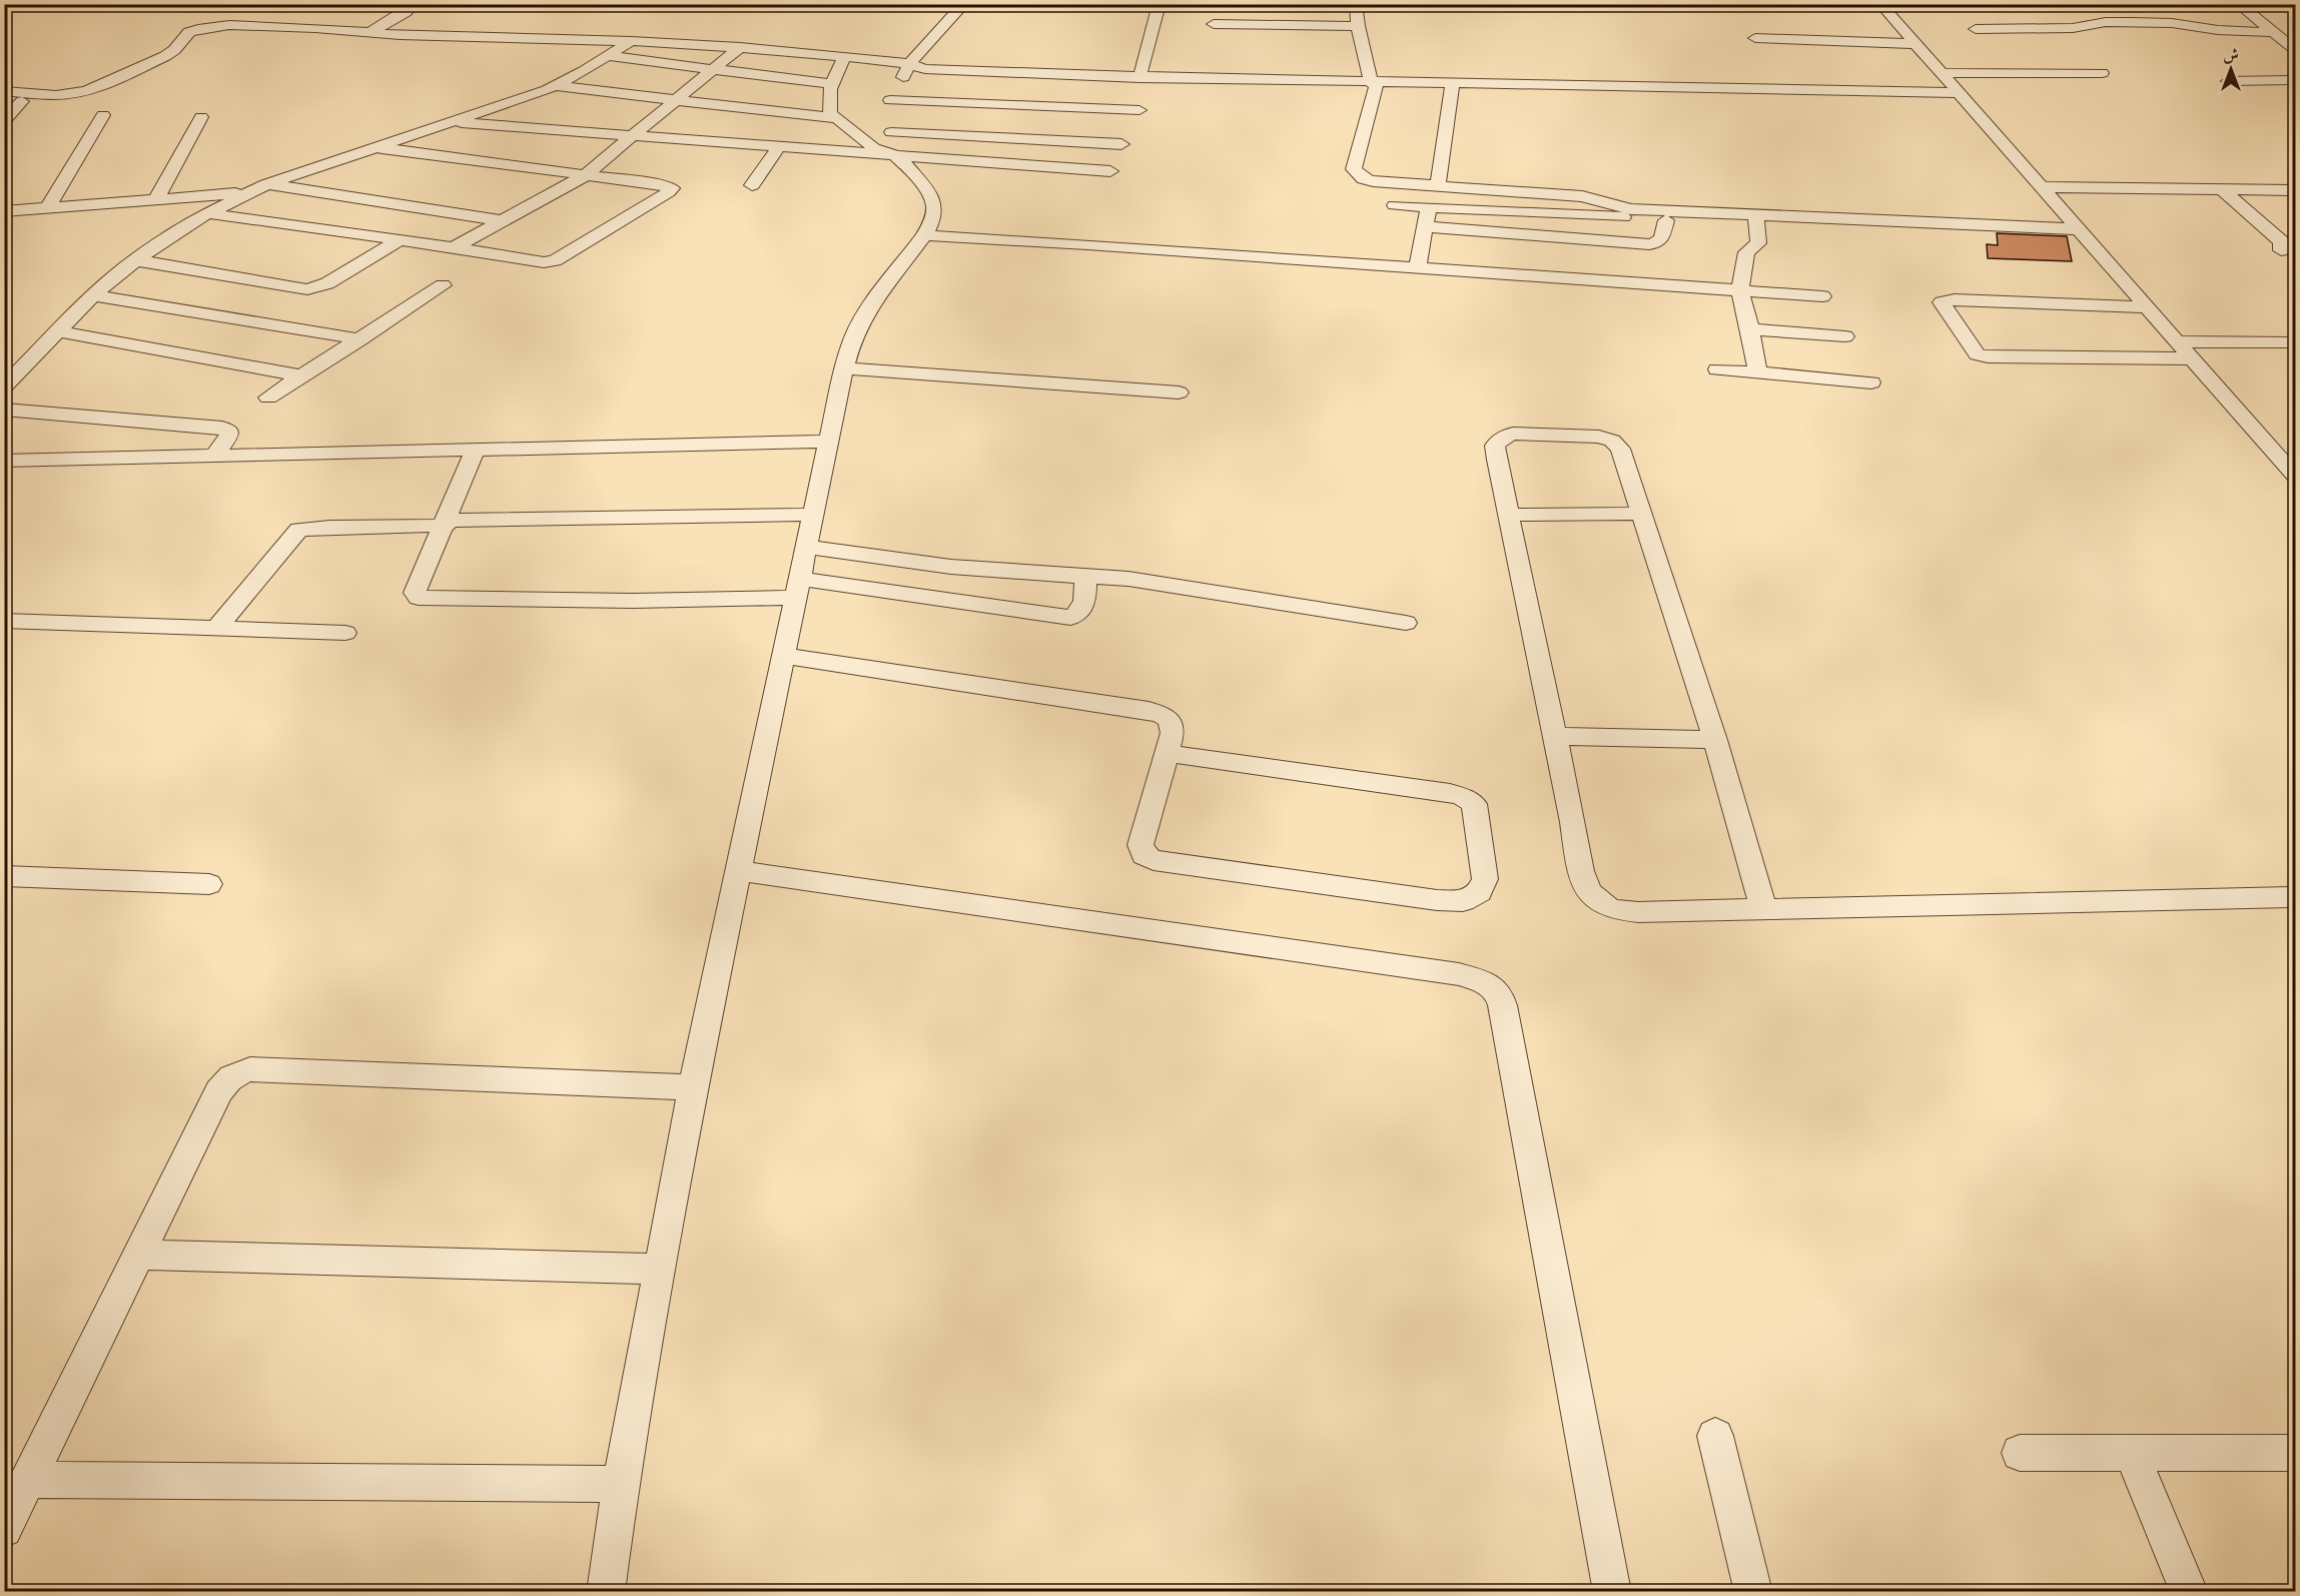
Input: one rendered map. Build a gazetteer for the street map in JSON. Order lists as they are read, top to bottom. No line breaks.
{"north":"top"}
